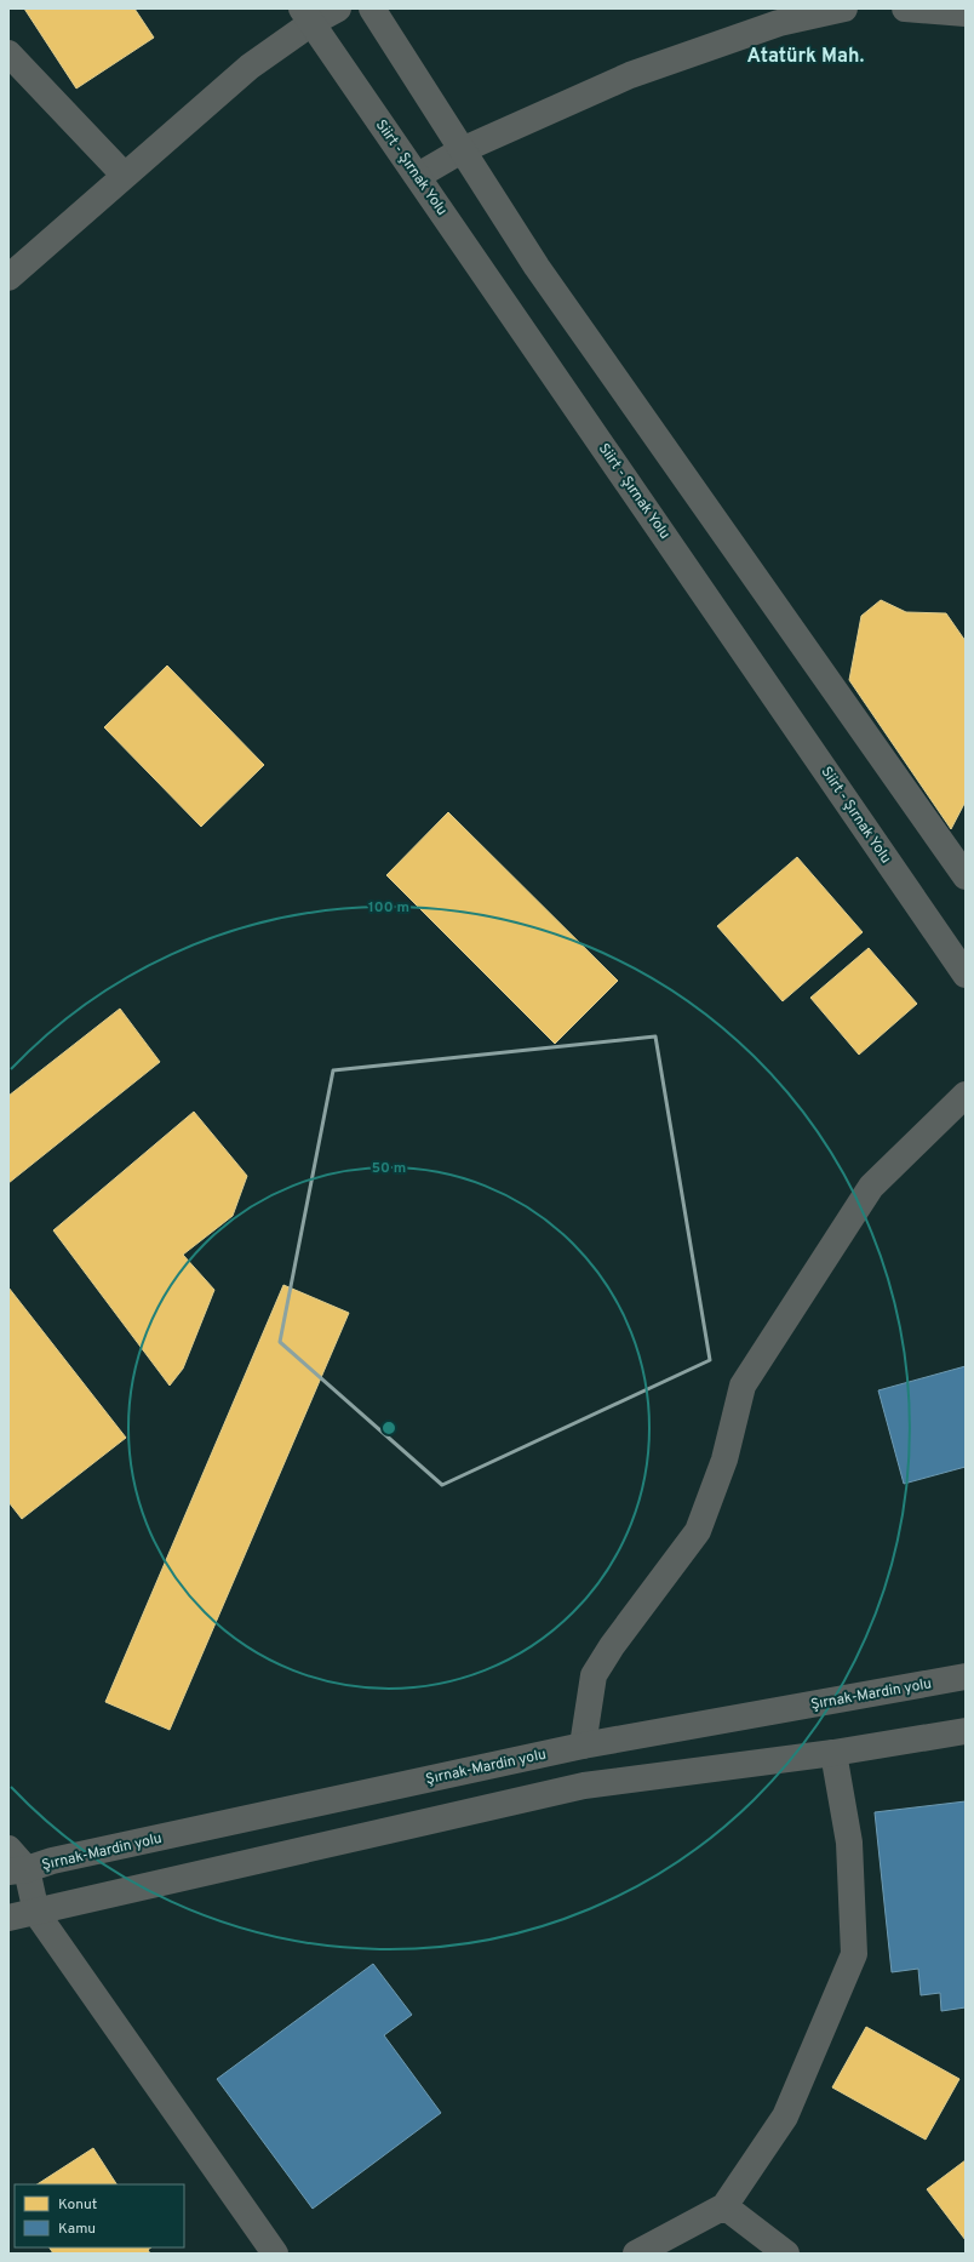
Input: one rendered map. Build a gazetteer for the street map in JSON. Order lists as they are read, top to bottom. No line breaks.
{"streets":{"street":["Siirt - Şırnak Yolu","Şırnak-Mardin yolu"]},"districts":["Atatürk Mah."],"legend":["Konut","Kamu"],"rings":["100 m","50 m"]}
